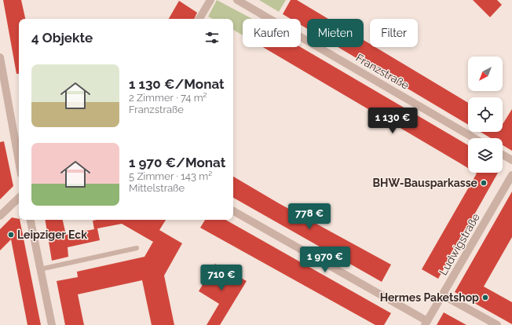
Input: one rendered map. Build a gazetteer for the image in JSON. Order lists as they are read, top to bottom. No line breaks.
{"streets":{"street":["Franzstraße","Ludwigstraße"]},"places":["BHW-Bausparkasse","Leipziger Eck","Hermes Paketshop"],"north":"bottom left","page":{"chip":["Kaufen","Mieten","Filter"],"heading":"4 Objekte","list":[{"name":"1 130 €/Monat","note":"2 Zimmer · 74 m² · Franzstraße"},{"name":"1 970 €/Monat","note":"5 Zimmer · 143 m² · Mittelstraße"}],"price":["1 130 €","778 €","1 970 €","710 €"]}}
